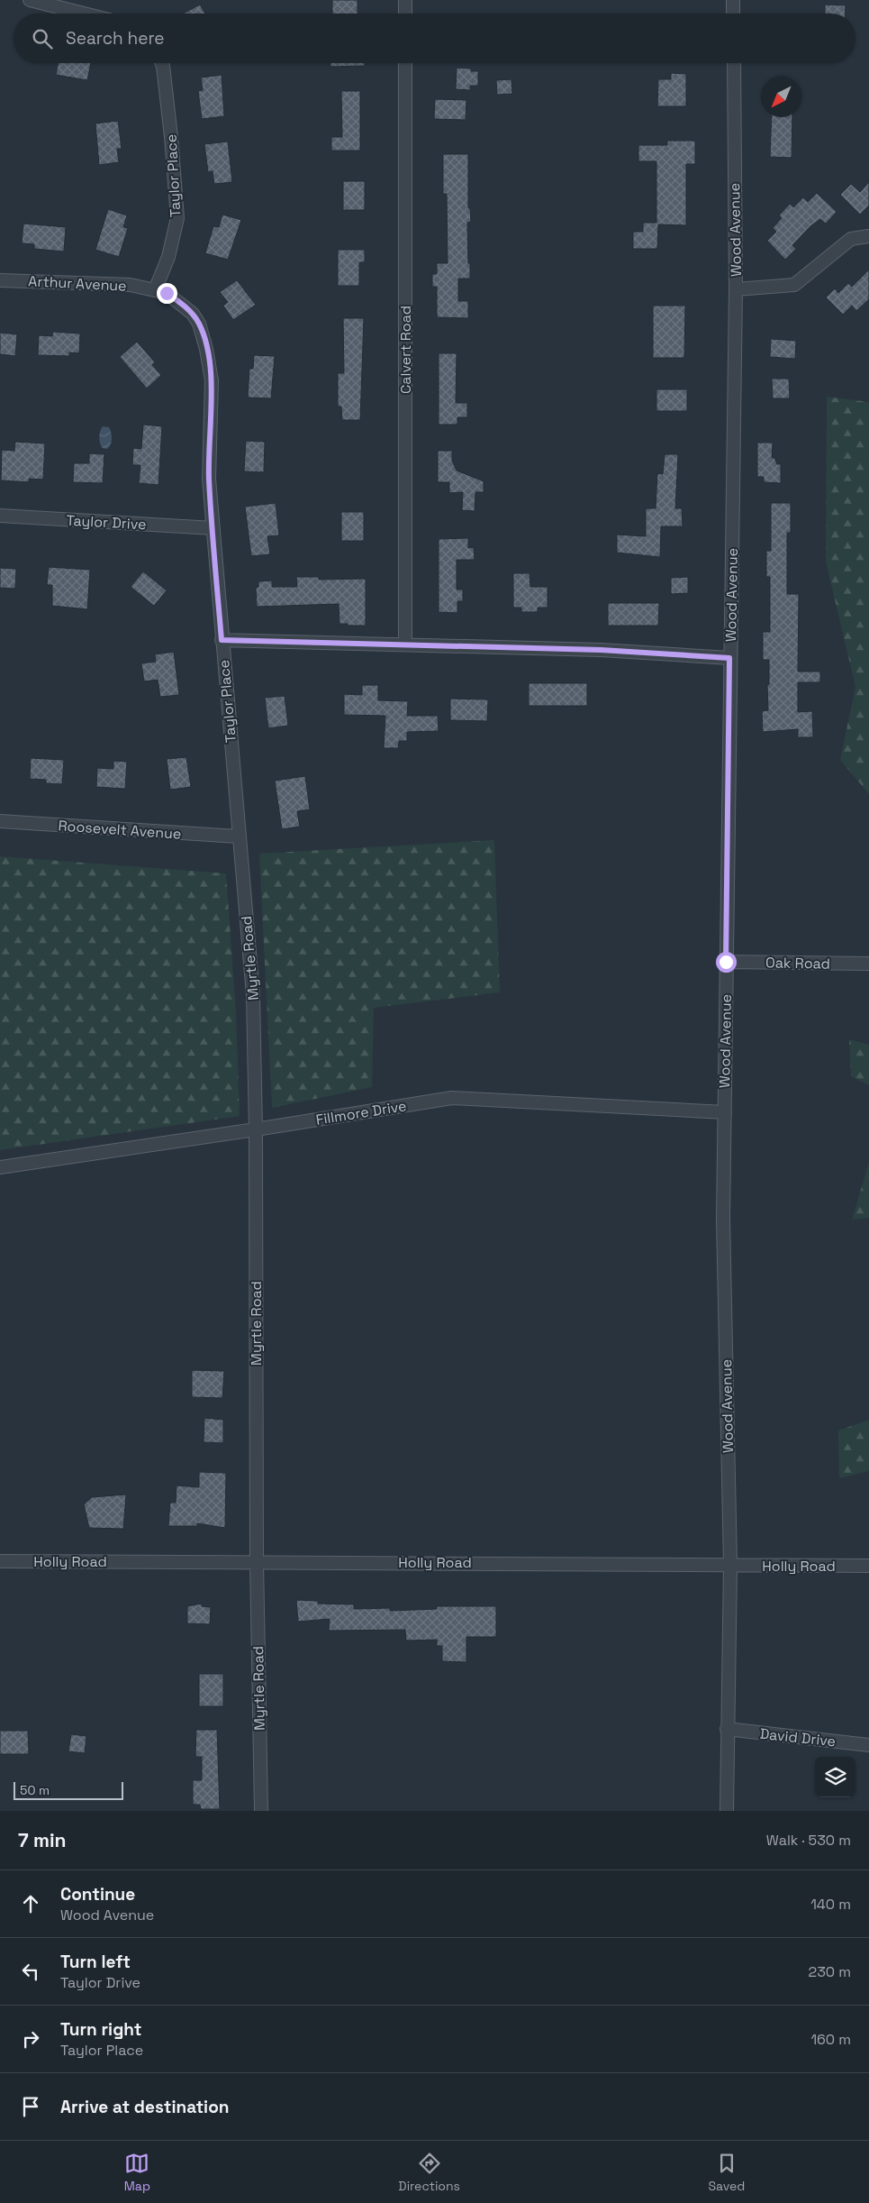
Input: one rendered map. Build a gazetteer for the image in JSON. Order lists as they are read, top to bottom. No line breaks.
{"streets":{"street":["Taylor Place","Wood Avenue","Arthur Avenue","Calvert Road","Taylor Drive","Roosevelt Avenue","Myrtle Road","Oak Road","Fillmore Drive","Holly Road","David Drive"]},"crossings":[["Taylor Place","Arthur Avenue"],["Taylor Place","Taylor Drive"],["Taylor Place","Roosevelt Avenue"],["Taylor Place","Myrtle Road"],["Wood Avenue","Oak Road"],["Wood Avenue","Fillmore Drive"],["Wood Avenue","Holly Road"],["Wood Avenue","David Drive"],["Roosevelt Avenue","Myrtle Road"],["Myrtle Road","Fillmore Drive"],["Myrtle Road","Holly Road"]],"scale_bar":"50 m","north":"bottom left","page":{"search":"Search here","scale":"50 m","heading":["7 min","Walk · 530 m"],"list":[["Continue","Wood Avenue","140 m"],["Turn left","Taylor Drive","230 m"],["Turn right","Taylor Place","160 m"],"Arrive at destination"],"nav":["Map","Directions","Saved"]}}
